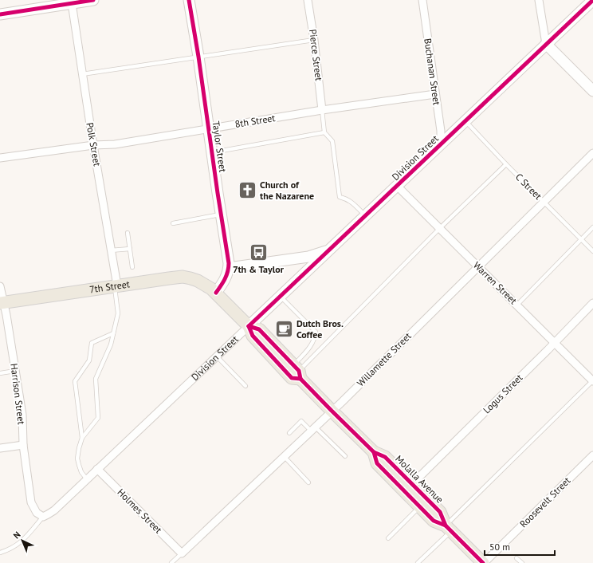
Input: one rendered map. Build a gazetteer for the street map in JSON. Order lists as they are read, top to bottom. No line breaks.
{"streets":{"main road":["7th Street","Molalla Avenue"],"street":["Pierce Street","Buchanan Street","8th Street","Polk Street","Taylor Street","Division Street","Warren Street","Willamette Street","Harrison Street","Logus Street","Roosevelt Street","Holmes Street"],"lane":["C Street"]},"crossings":[["Pierce Street","8th Street"],["Buchanan Street","8th Street"],["Buchanan Street","Division Street"],["8th Street","Polk Street"],["8th Street","Taylor Street"],["Polk Street","7th Street"],["Taylor Street","7th Street"],["Taylor Street","Molalla Avenue"],["Division Street","C Street"],["Division Street","Warren Street"],["Division Street","Harrison Street"],["Division Street","Molalla Avenue"],["Division Street","Holmes Street"],["C Street","Willamette Street"],["Warren Street","Willamette Street"],["Warren Street","Logus Street"],["7th Street","Harrison Street"],["7th Street","Molalla Avenue"],["Willamette Street","Molalla Avenue"],["Willamette Street","Holmes Street"],["Logus Street","Molalla Avenue"],["Molalla Avenue","Roosevelt Street"]],"places":{"church":["Church of the Nazarene"],"bus stop":["7th & Taylor"],"cafe":["Dutch Bros. Coffee"]},"scale_bar":"50 m","north":"top left"}
